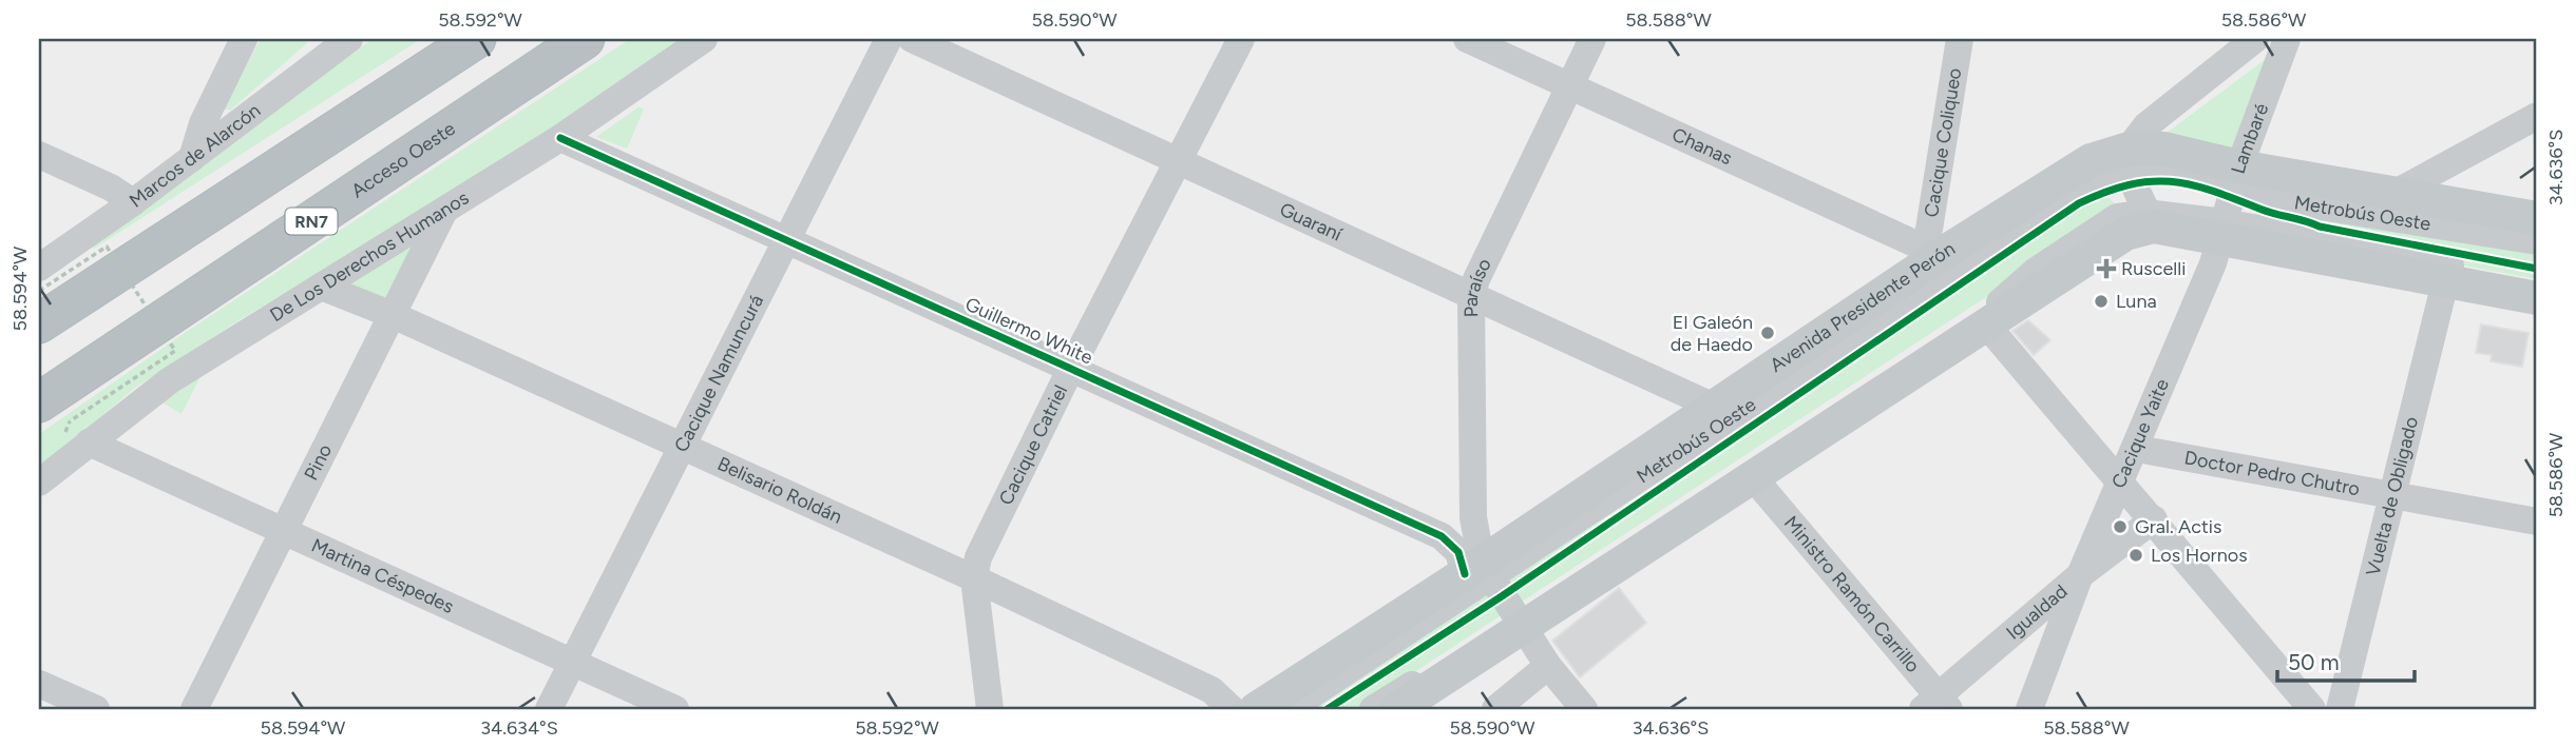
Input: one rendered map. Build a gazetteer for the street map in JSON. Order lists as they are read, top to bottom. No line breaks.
{"streets":{"highway":["Acceso Oeste","RN7"],"main road":["Avenida Presidente Perón"],"street":["Lambaré","Cacique Coliqueo","Chanas","Marcos de Alarcón","Metrobús Oeste","Guaraní","De Los Derechos Humanos","Paraíso","Guillermo White","Cacique Namuncurá","Cacique Yaite","Cacique Catriel","Pino","Doctor Pedro Chutro","Belisario Roldán","Vuelta de Obligado","Martina Céspedes","Ministro Ramón Carrillo","Igualdad"]},"crossings":[["Lambaré","Metrobús Oeste"],["Lambaré","Avenida Presidente Perón"],["Lambaré","Cacique Yaite"],["Cacique Coliqueo","Chanas"],["Cacique Coliqueo","Avenida Presidente Perón"],["Chanas","Paraíso"],["Chanas","Avenida Presidente Perón"],["Metrobús Oeste","Paraíso"],["Metrobús Oeste","Avenida Presidente Perón"],["Metrobús Oeste","Cacique Yaite"],["Guaraní","Paraíso"],["Guaraní","Avenida Presidente Perón"],["Guaraní","Cacique Catriel"],["De Los Derechos Humanos","Guillermo White"],["De Los Derechos Humanos","Pino"],["De Los Derechos Humanos","Belisario Roldán"],["De Los Derechos Humanos","Martina Céspedes"],["Paraíso","Avenida Presidente Perón"],["Guillermo White","Cacique Namuncurá"],["Guillermo White","Cacique Catriel"],["Cacique Namuncurá","Belisario Roldán"],["Cacique Namuncurá","Martina Céspedes"],["Cacique Yaite","Doctor Pedro Chutro"],["Cacique Yaite","Igualdad"],["Cacique Catriel","Belisario Roldán"],["Pino","Belisario Roldán"],["Pino","Martina Céspedes"],["Doctor Pedro Chutro","Vuelta de Obligado"],["Ministro Ramón Carrillo","Igualdad"]],"places":{"health":["Ruscelli"],"other":["Luna","El Galeón de Haedo","Gral. Actis","Los Hornos"]},"scale_bar":"50 m","coordinates":["58.592°W","58.590°W","58.588°W","58.586°W","34.636°S","58.594°W","34.634°S"]}
